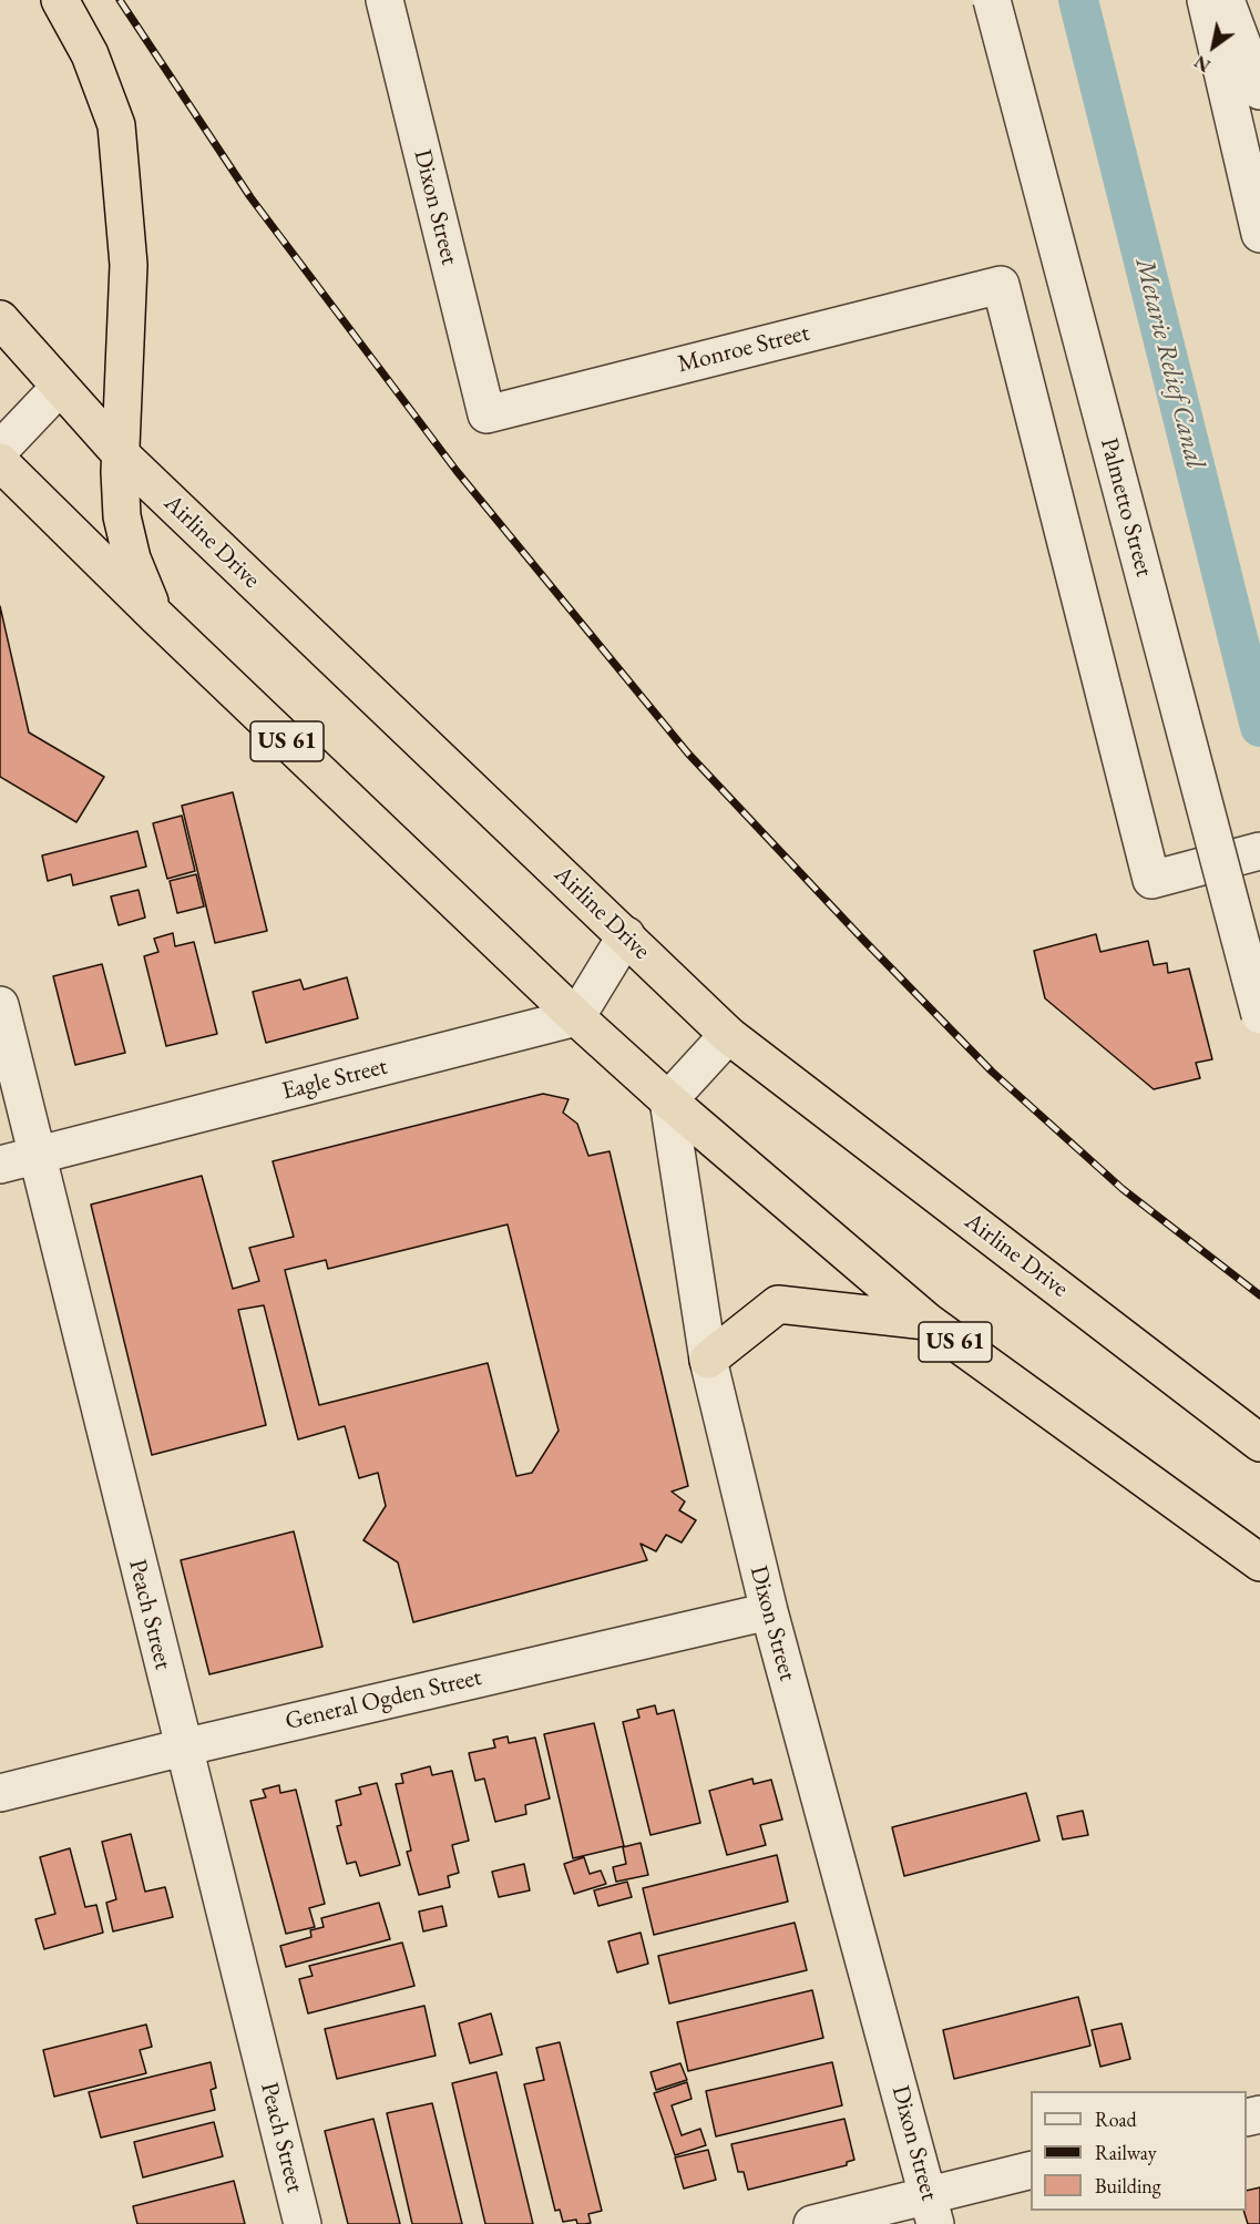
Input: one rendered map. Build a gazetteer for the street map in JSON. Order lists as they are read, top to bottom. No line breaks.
{"streets":{"highway":["Airline Drive","US 61"],"street":["Dixon Street","Monroe Street","Palmetto Street","Eagle Street","Peach Street","General Ogden Street"]},"crossings":[["Dixon Street","Monroe Street"],["Dixon Street","US 61"],["Dixon Street","General Ogden Street"],["US 61","Eagle Street"],["Eagle Street","Peach Street"],["Peach Street","General Ogden Street"]],"water":["Metarie Relief Canal"],"legend":["Road","Railway","Building"],"north":"bottom left"}
